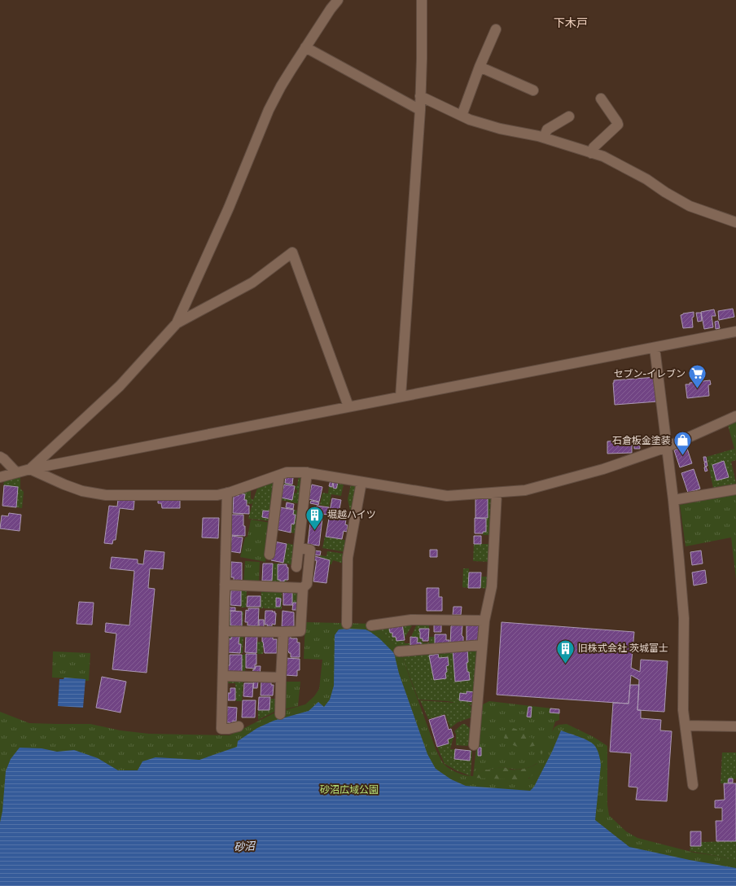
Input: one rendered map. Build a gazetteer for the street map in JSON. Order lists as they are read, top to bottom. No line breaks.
{"districts":["下木戸"],"water":["砂沼"],"parks":["砂沼広域公園"],"places":{"supermarket":["セブン-イレブン"],"shop":["石倉板金塗装"],"building":["堀越ハイツ","旧株式会社 茨城富士"]}}
